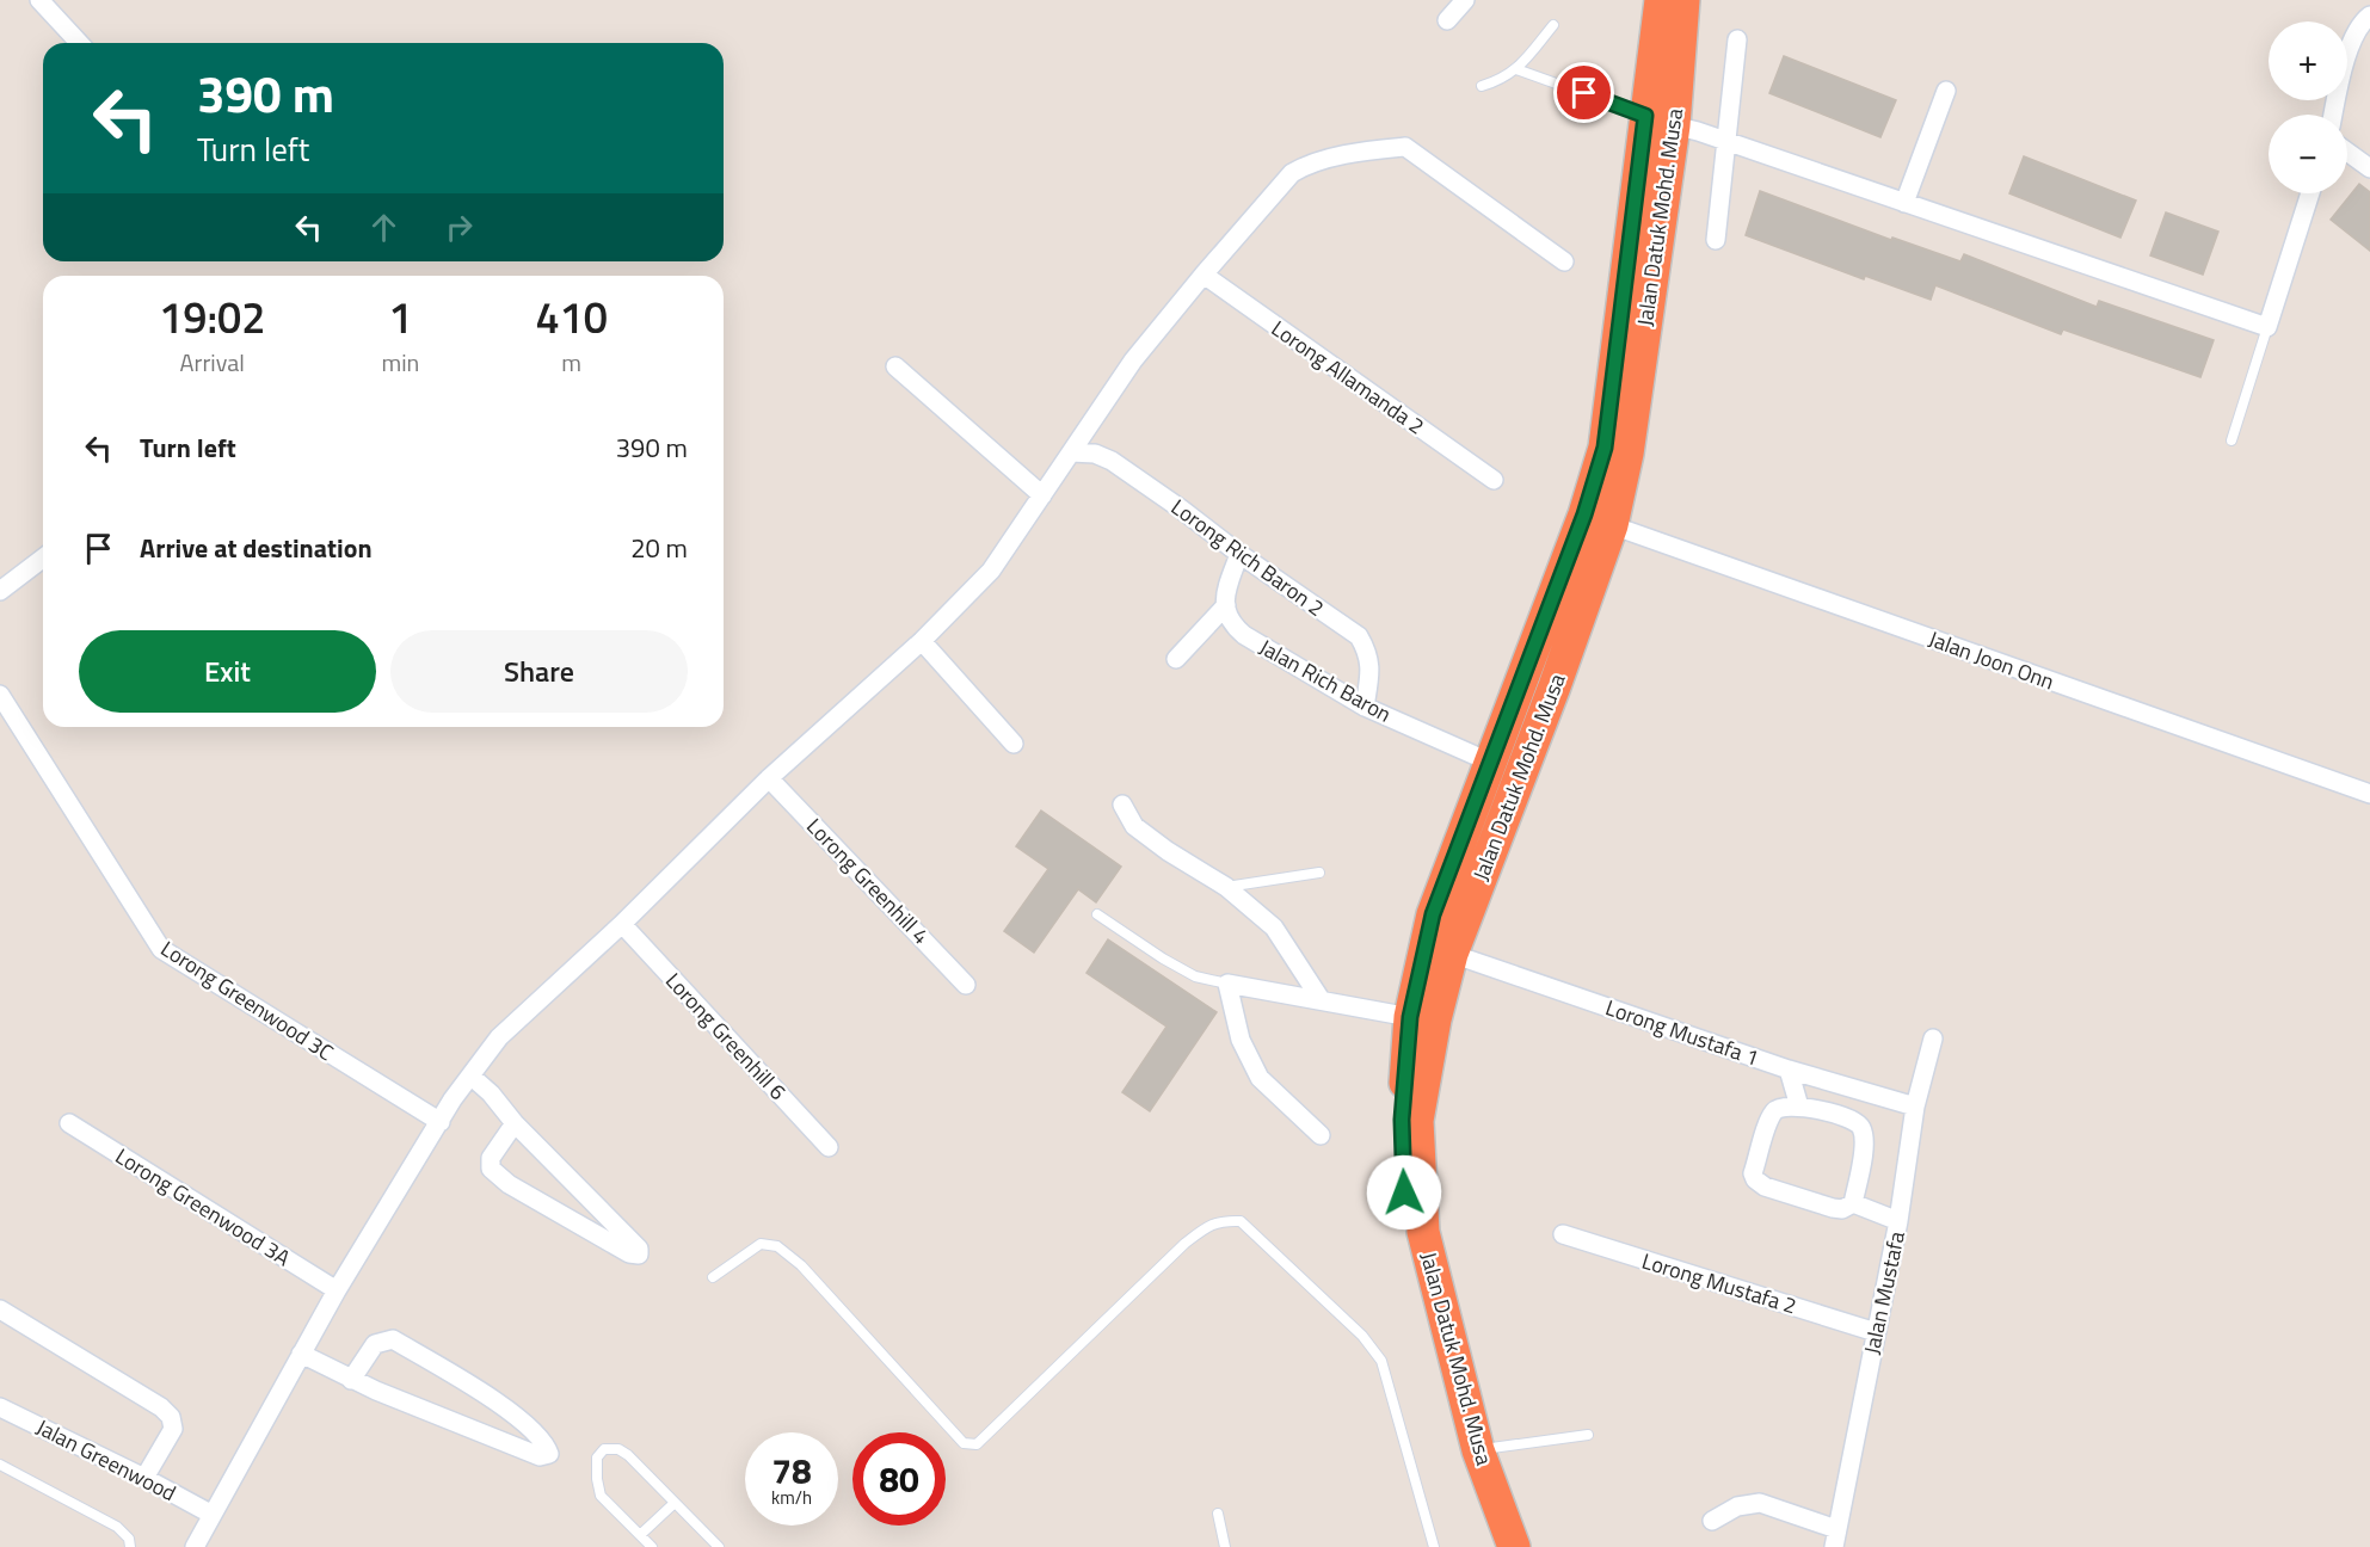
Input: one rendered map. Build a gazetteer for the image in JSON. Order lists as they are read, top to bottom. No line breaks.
{"streets":{"highway":["Jalan Datuk Mohd. Musa"],"street":["Lorong Allamanda 2","Lorong Rich Baron 2","Jalan Joon Onn","Jalan Rich Baron","Lorong Greenhill 4","Lorong Greenwood 3C","Lorong Mustafa 1","Lorong Greenhill 6","Lorong Greenwood 3A","Lorong Mustafa 2","Jalan Mustafa","Jalan Greenwood"]},"crossings":[["Jalan Datuk Mohd. Musa","Jalan Joon Onn"],["Jalan Datuk Mohd. Musa","Jalan Rich Baron"],["Jalan Datuk Mohd. Musa","Lorong Mustafa 1"],["Lorong Rich Baron 2","Jalan Rich Baron"],["Lorong Mustafa 1","Jalan Mustafa"],["Lorong Mustafa 2","Jalan Mustafa"]],"page":{"map_buttons":["+","−"],"turn":["390 m","Turn left"],"eta":["19:02","Arrival","1","min","410","m"],"list":[{"name":"Turn left","value":"390 m"},{"name":"Arrive at destination","value":"20 m"}],"buttons":["Exit","Share"],"speed":"78 km/h","limit":"80"}}
